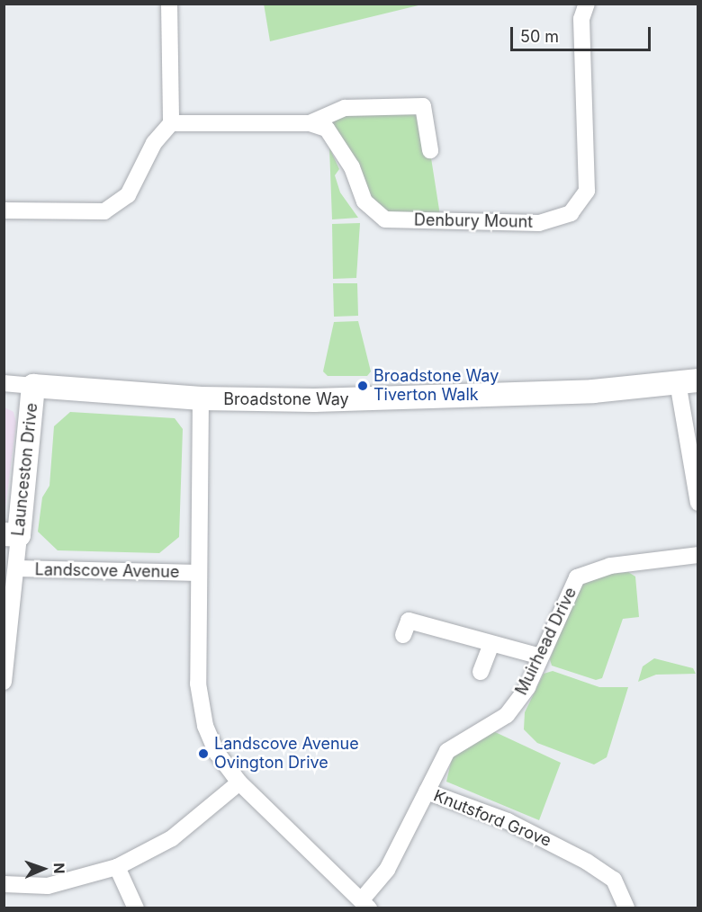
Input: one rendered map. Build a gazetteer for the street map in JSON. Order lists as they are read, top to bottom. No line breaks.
{"streets":{"street":["Denbury Mount","Broadstone Way","Launceston Drive","Landscove Avenue","Muirhead Drive","Knutsford Grove"]},"crossings":[["Broadstone Way","Launceston Drive"],["Broadstone Way","Landscove Avenue"],["Launceston Drive","Landscove Avenue"],["Landscove Avenue","Muirhead Drive"],["Muirhead Drive","Knutsford Grove"]],"places":["Broadstone Way Tiverton Walk","Landscove Avenue Ovington Drive"],"scale_bar":"50 m","north":"right"}
